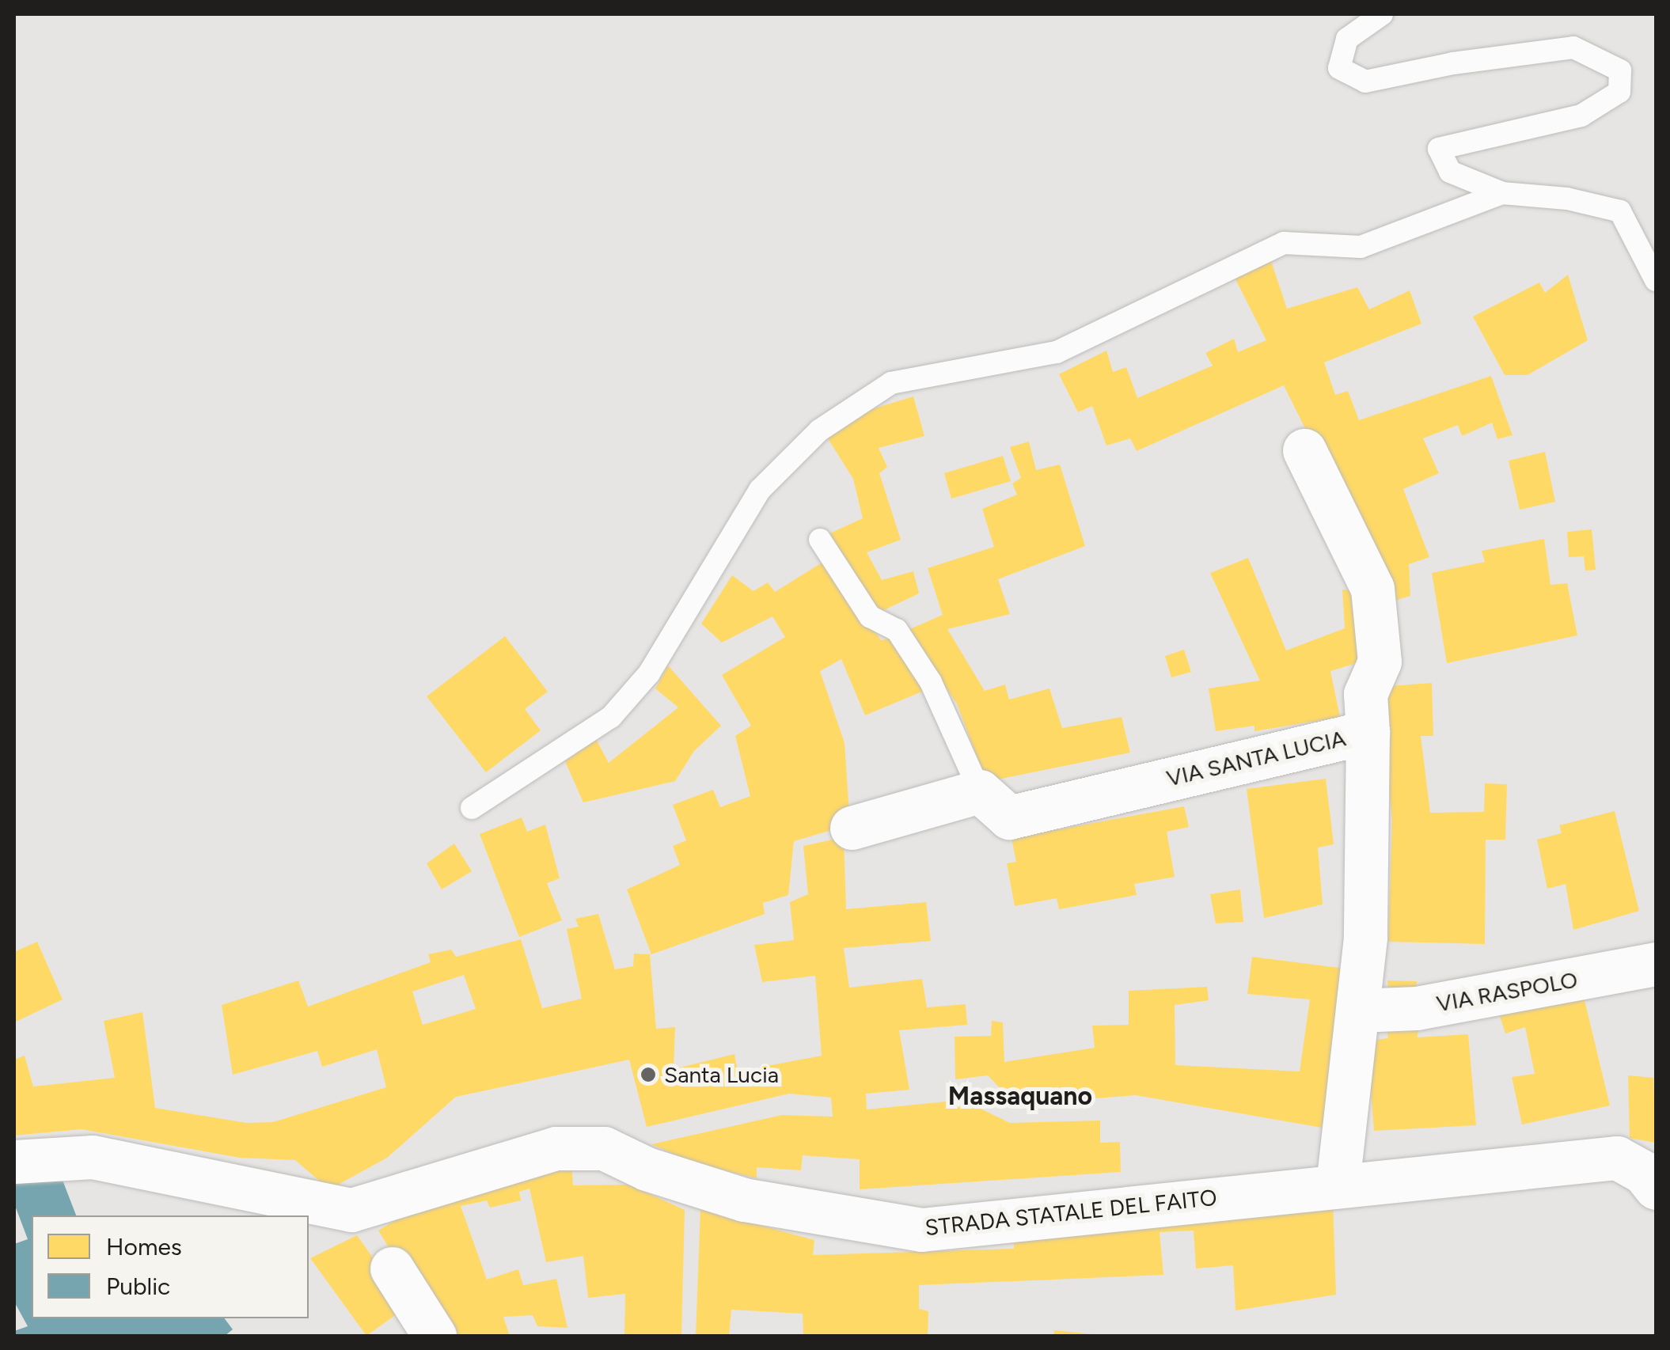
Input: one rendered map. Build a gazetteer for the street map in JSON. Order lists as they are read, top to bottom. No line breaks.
{"streets":{"street":["VIA SANTA LUCIA","VIA RASPOLO","STRADA STATALE DEL FAITO"]},"crossings":[["VIA SANTA LUCIA","VIA RASPOLO"],["VIA SANTA LUCIA","STRADA STATALE DEL FAITO"]],"districts":["Massaquano"],"places":["Santa Lucia"],"legend":["Homes","Public"]}
